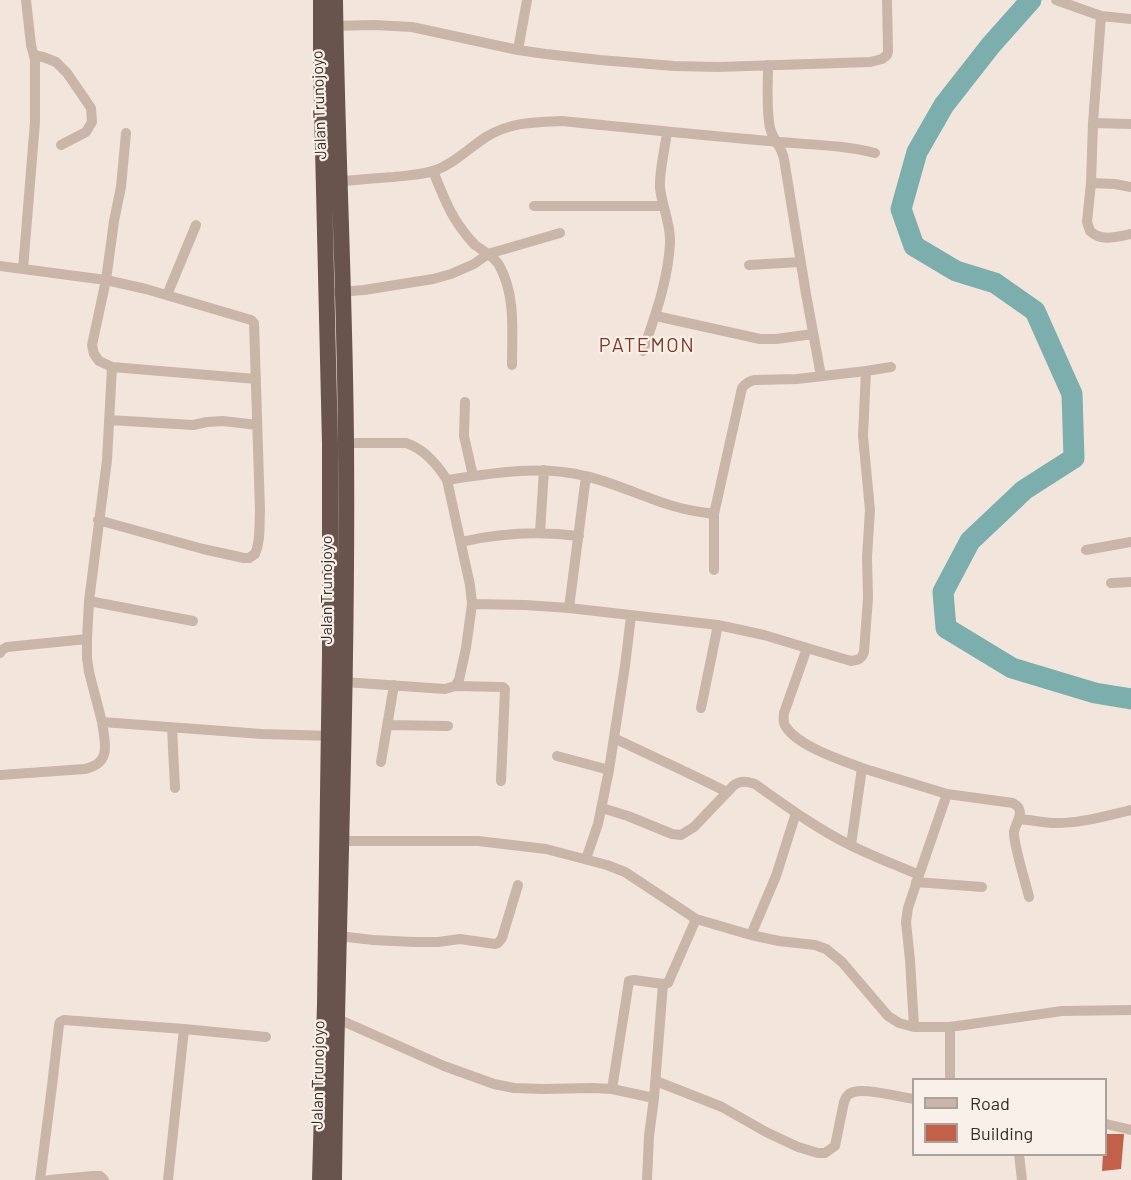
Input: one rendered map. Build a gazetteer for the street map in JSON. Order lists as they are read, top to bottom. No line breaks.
{"streets":{"highway":["Jalan Trunojoyo"]},"districts":["PATEMON"],"legend":["Road","Building"]}
